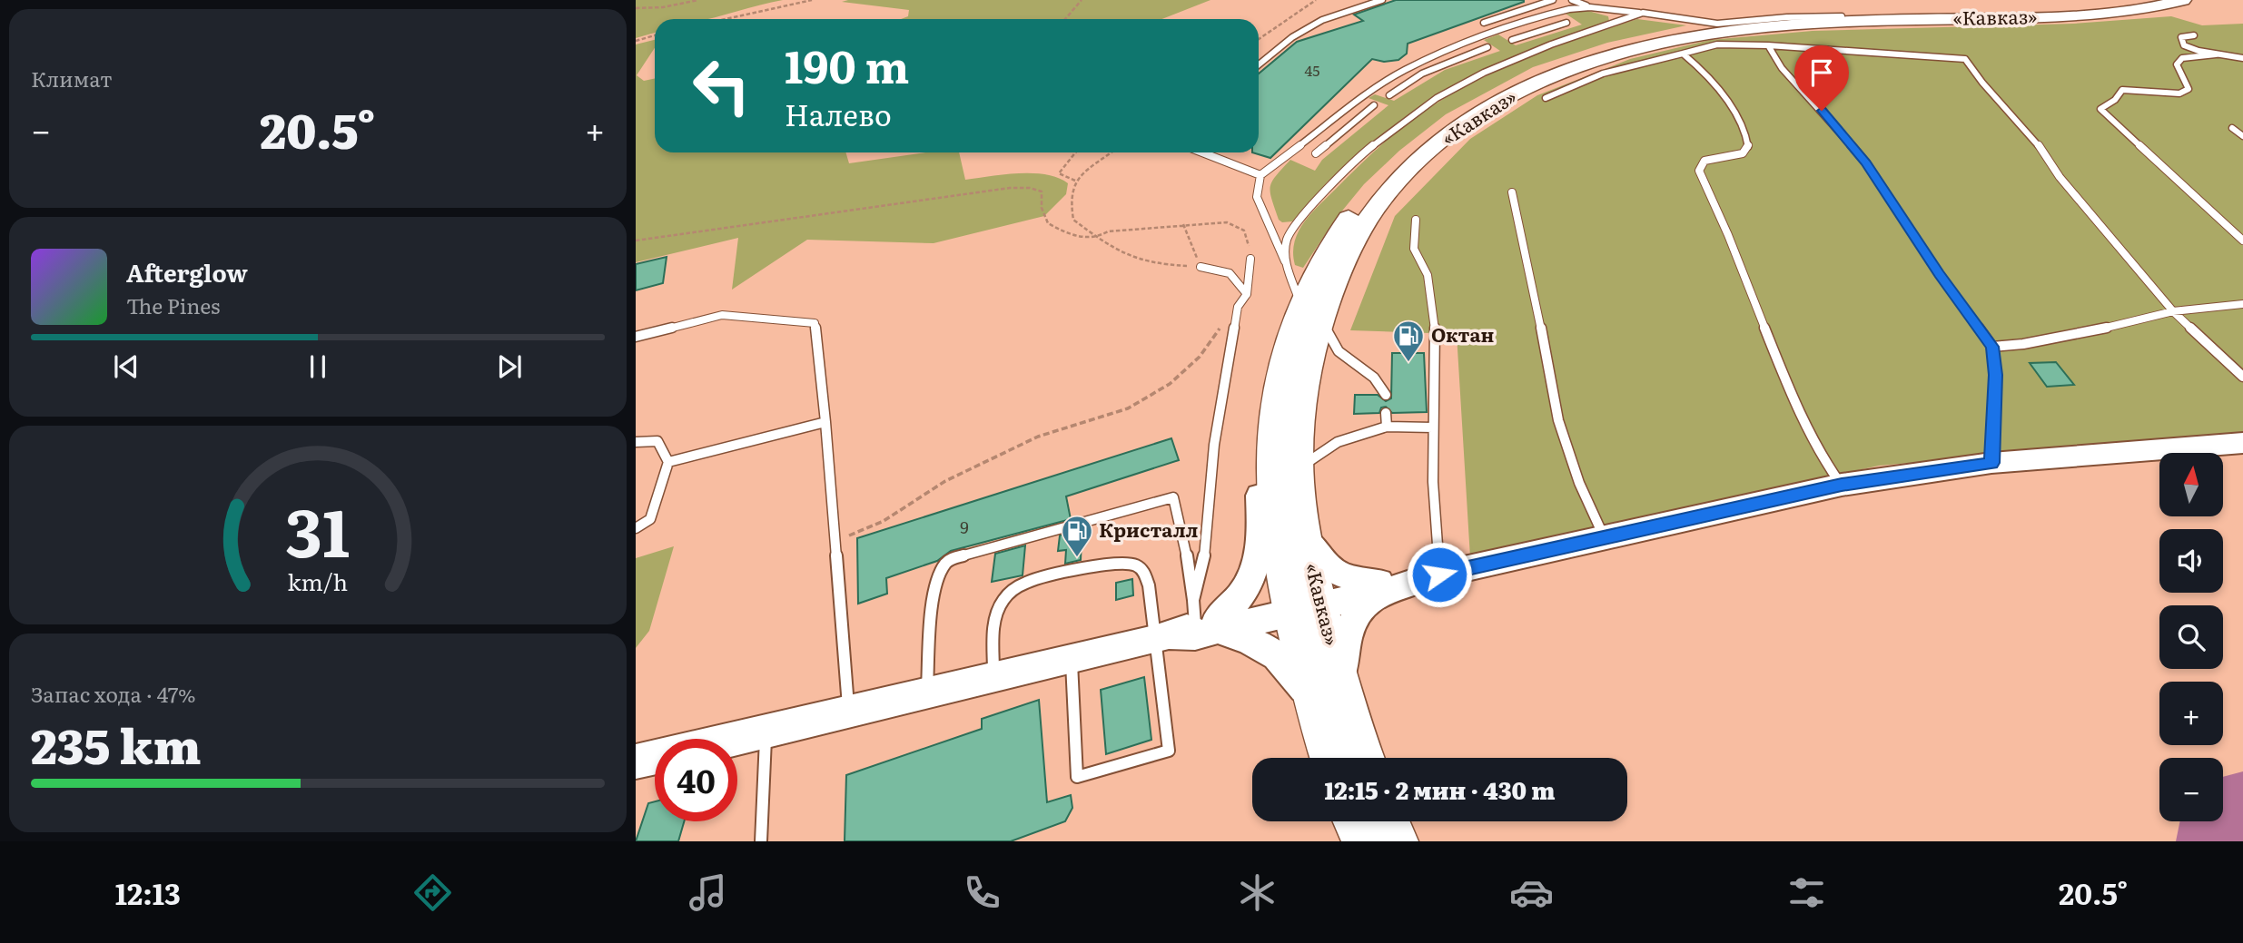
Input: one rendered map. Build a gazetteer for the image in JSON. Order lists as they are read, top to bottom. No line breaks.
{"streets":{"main road":["«Кавказ»"]},"places":{"fuel station":["Октан","Кристалл"]},"house_numbers":["45","9"],"north":"top","page":{"tile":["Климат",["Запас хода · 47%","235 km"]],"turn":["190 m","Налево"],"heat":["−","20.5°","+"],"song":["Afterglow","The Pines"],"map_buttons":["+","−"],"limit":"40","trip":"12:15 · 2 мин · 430 m","tabs":["12:13","20.5°"],"gauge":["31","km/h"]}}
